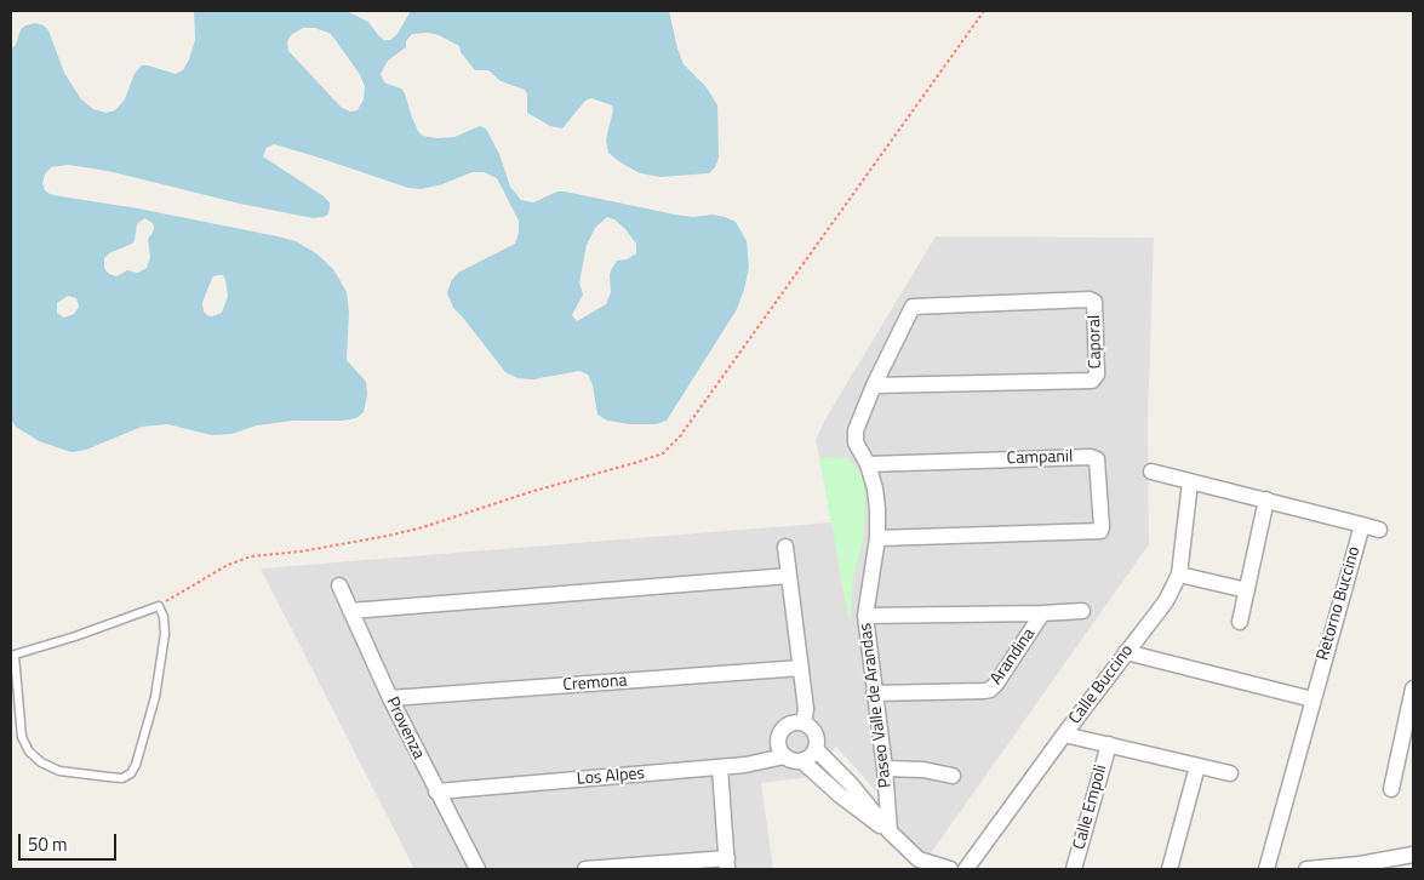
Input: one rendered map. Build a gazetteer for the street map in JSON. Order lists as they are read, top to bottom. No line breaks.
{"streets":{"street":["Caporal","Campanil","Retorno Buccino","Arandina","Cremona","Calle Buccino","Paseo Valle de Arandas","Provenza","Los Alpes","Calle Empoli"]},"crossings":[["Caporal","Paseo Valle de Arandas"],["Campanil","Paseo Valle de Arandas"],["Arandina","Paseo Valle de Arandas"],["Cremona","Provenza"],["Provenza","Los Alpes"]],"scale_bar":"50 m"}
